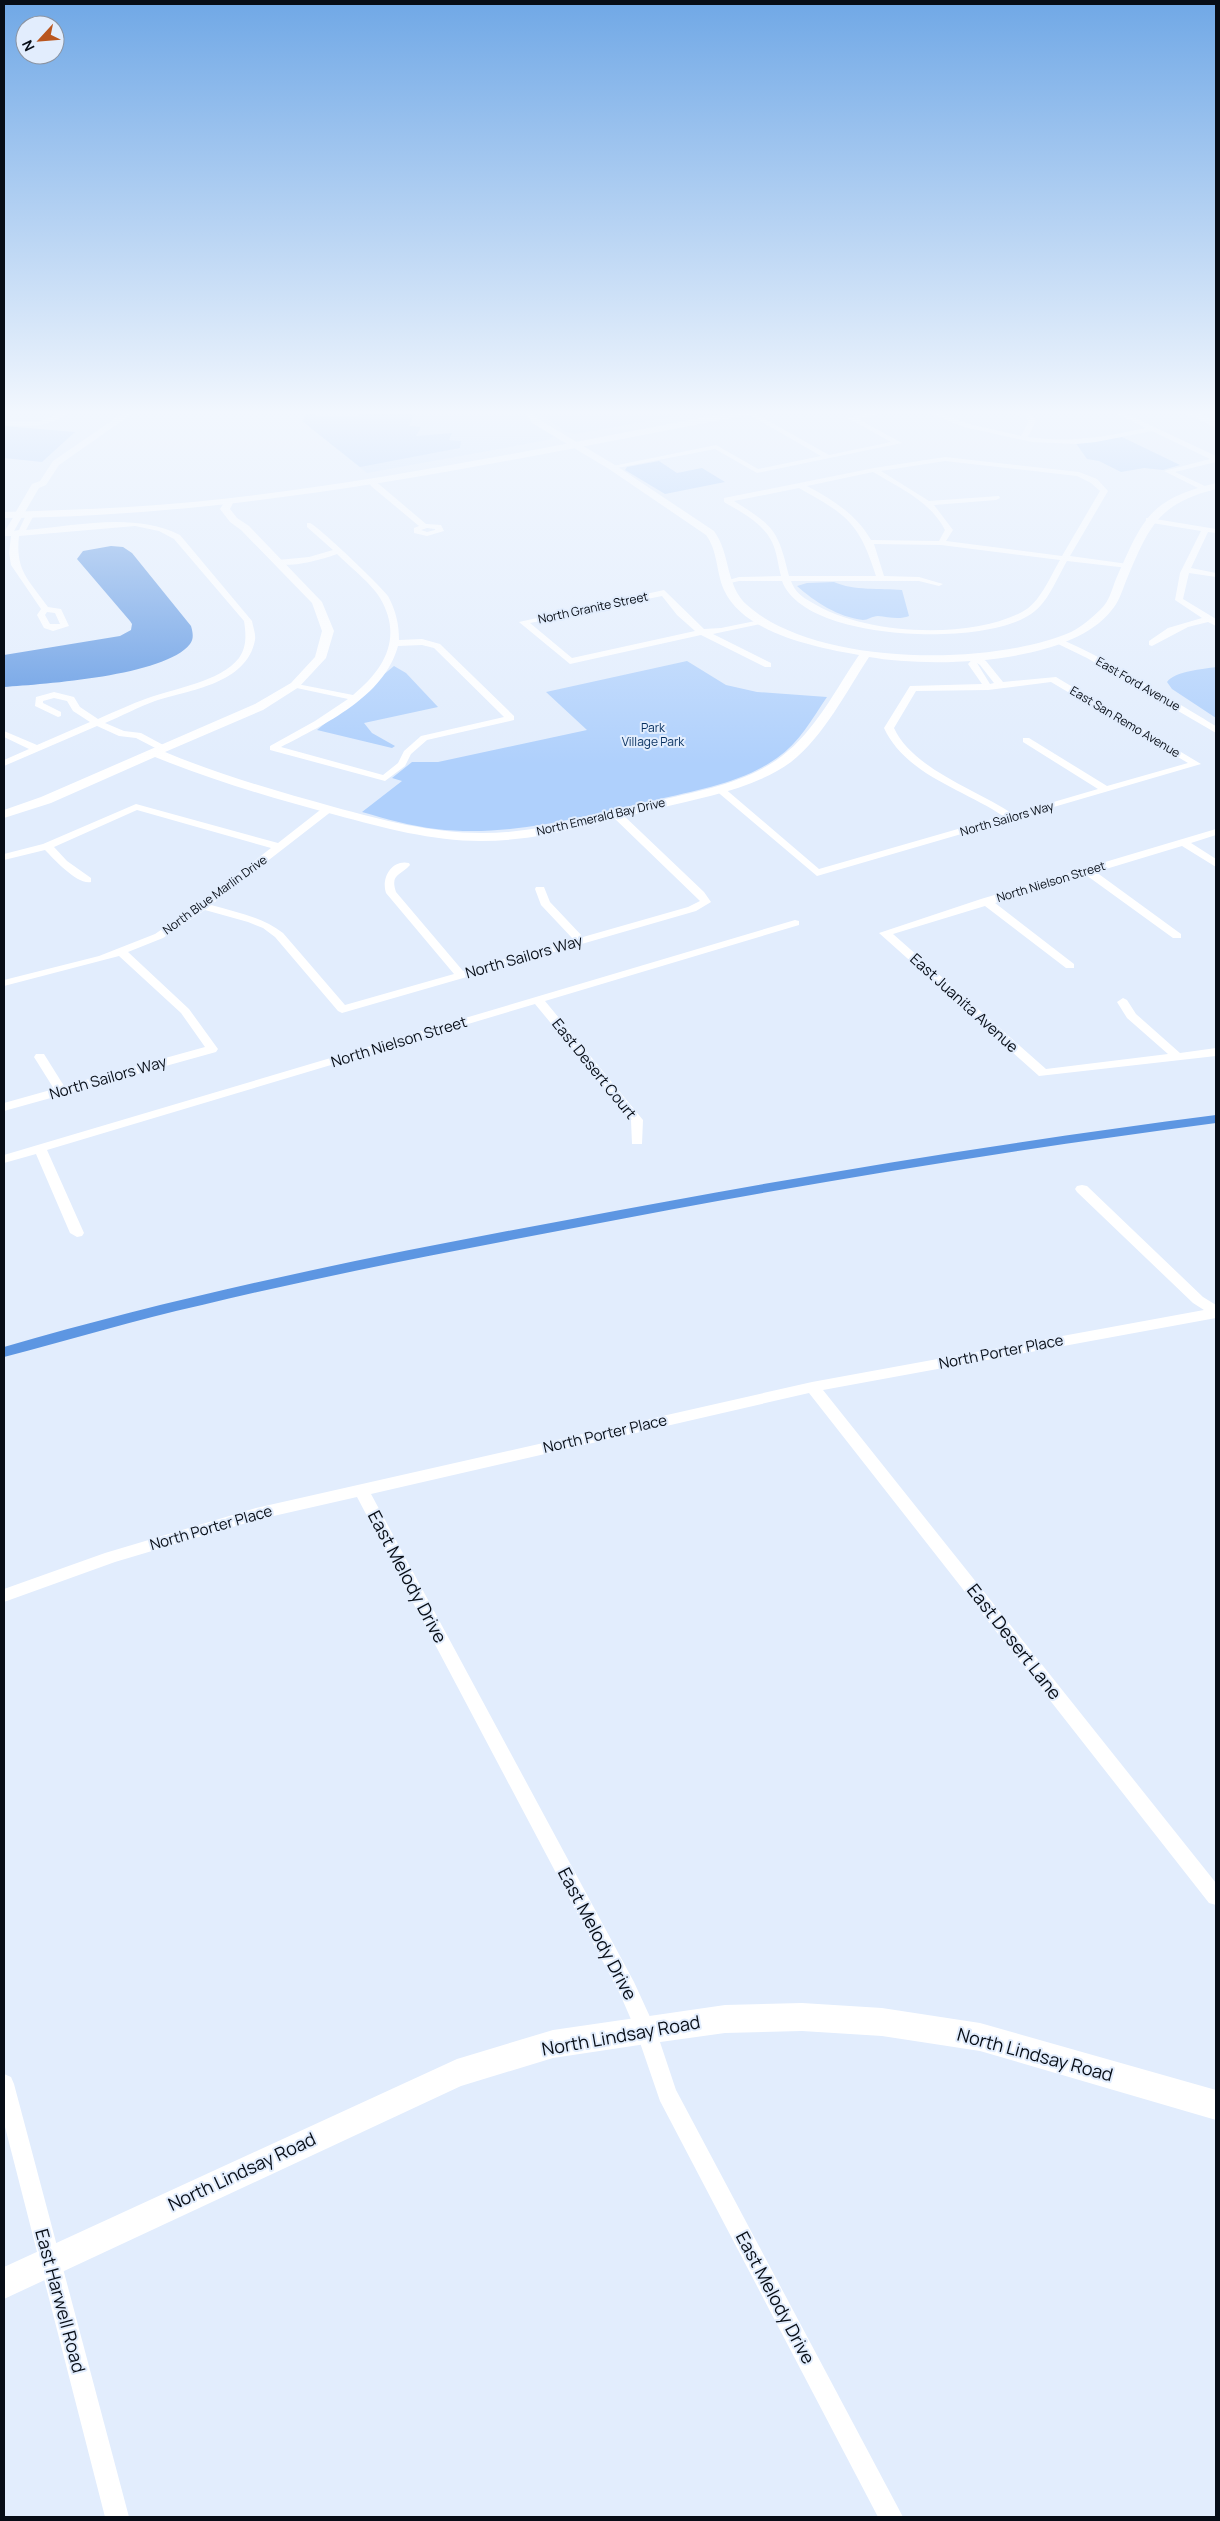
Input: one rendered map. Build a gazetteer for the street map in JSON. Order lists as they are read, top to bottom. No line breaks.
{"streets":{"main road":["North Lindsay Road"],"street":["North Granite Street","East Ford Avenue","East San Remo Avenue","North Emerald Bay Drive","North Sailors Way","North Nielson Street","North Blue Marlin Drive","East Juanita Avenue","East Desert Court","North Porter Place","East Melody Drive","East Desert Lane","East Harwell Road"]},"crossings":[["East San Remo Avenue","North Sailors Way"],["North Emerald Bay Drive","North Sailors Way"],["North Emerald Bay Drive","North Blue Marlin Drive"],["North Sailors Way","North Blue Marlin Drive"],["North Nielson Street","East Juanita Avenue"],["North Nielson Street","East Desert Court"],["North Porter Place","East Melody Drive"],["North Porter Place","East Desert Lane"],["East Melody Drive","North Lindsay Road"],["North Lindsay Road","East Harwell Road"]],"parks":["Park Village Park"],"north":"bottom left"}
